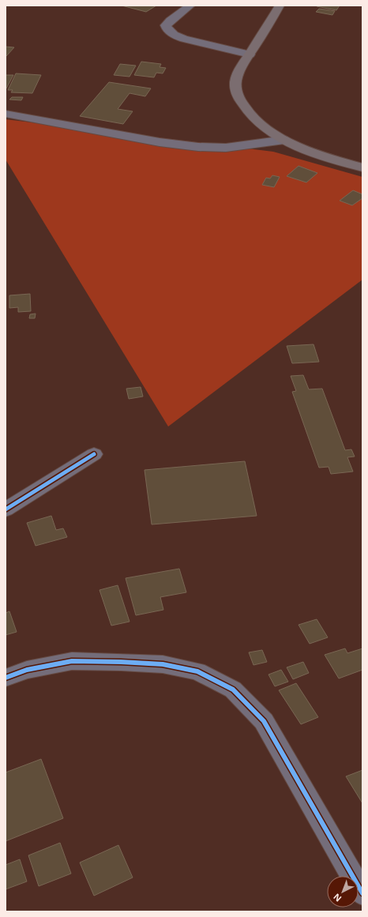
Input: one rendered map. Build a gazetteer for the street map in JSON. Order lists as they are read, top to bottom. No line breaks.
{"north":"bottom left"}
